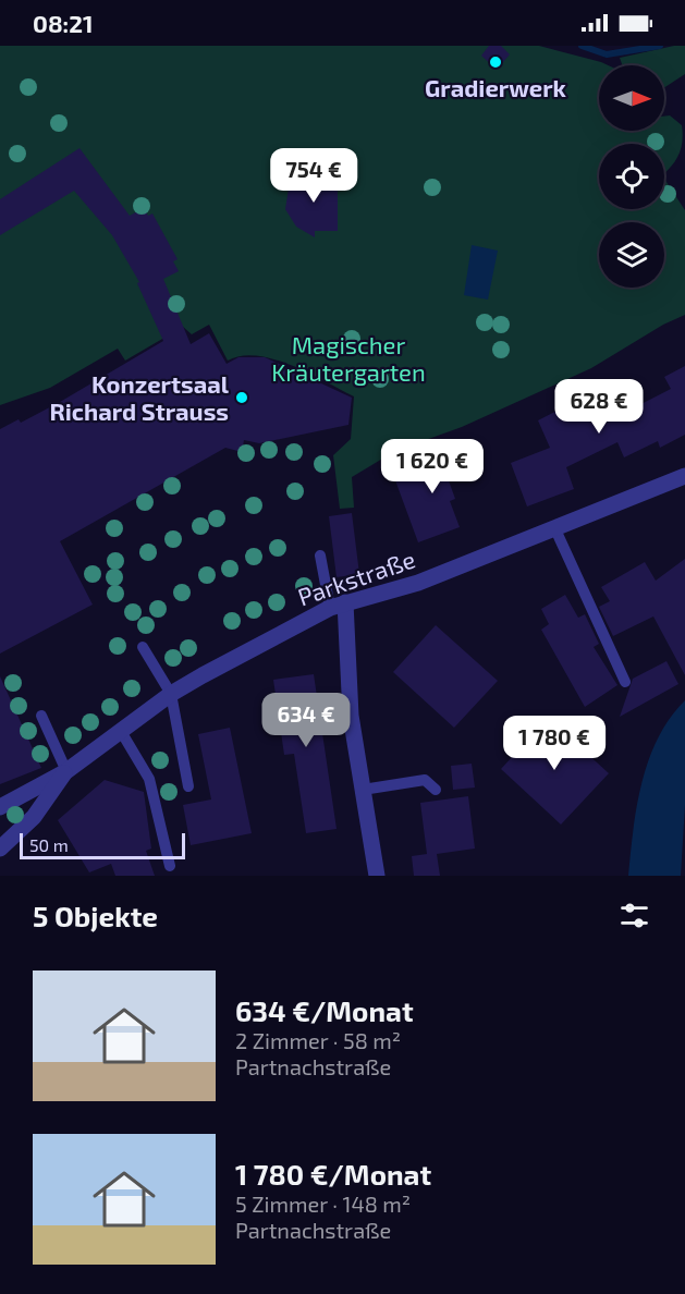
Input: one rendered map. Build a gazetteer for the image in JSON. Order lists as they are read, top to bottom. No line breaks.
{"streets":{"street":["Parkstraße"]},"parks":["Magischer Kräutergarten"],"places":["Gradierwerk","Konzertsaal Richard Strauss"],"scale_bar":"50 m","north":"right","page":{"status":"08:21","price":["754 €","628 €","1 620 €","634 €","1 780 €"],"scale":"50 m","heading":"5 Objekte","list":[{"name":"634 €/Monat","note":"2 Zimmer · 58 m² · Partnachstraße"},{"name":"1 780 €/Monat","note":"5 Zimmer · 148 m² · Partnachstraße"}]}}
